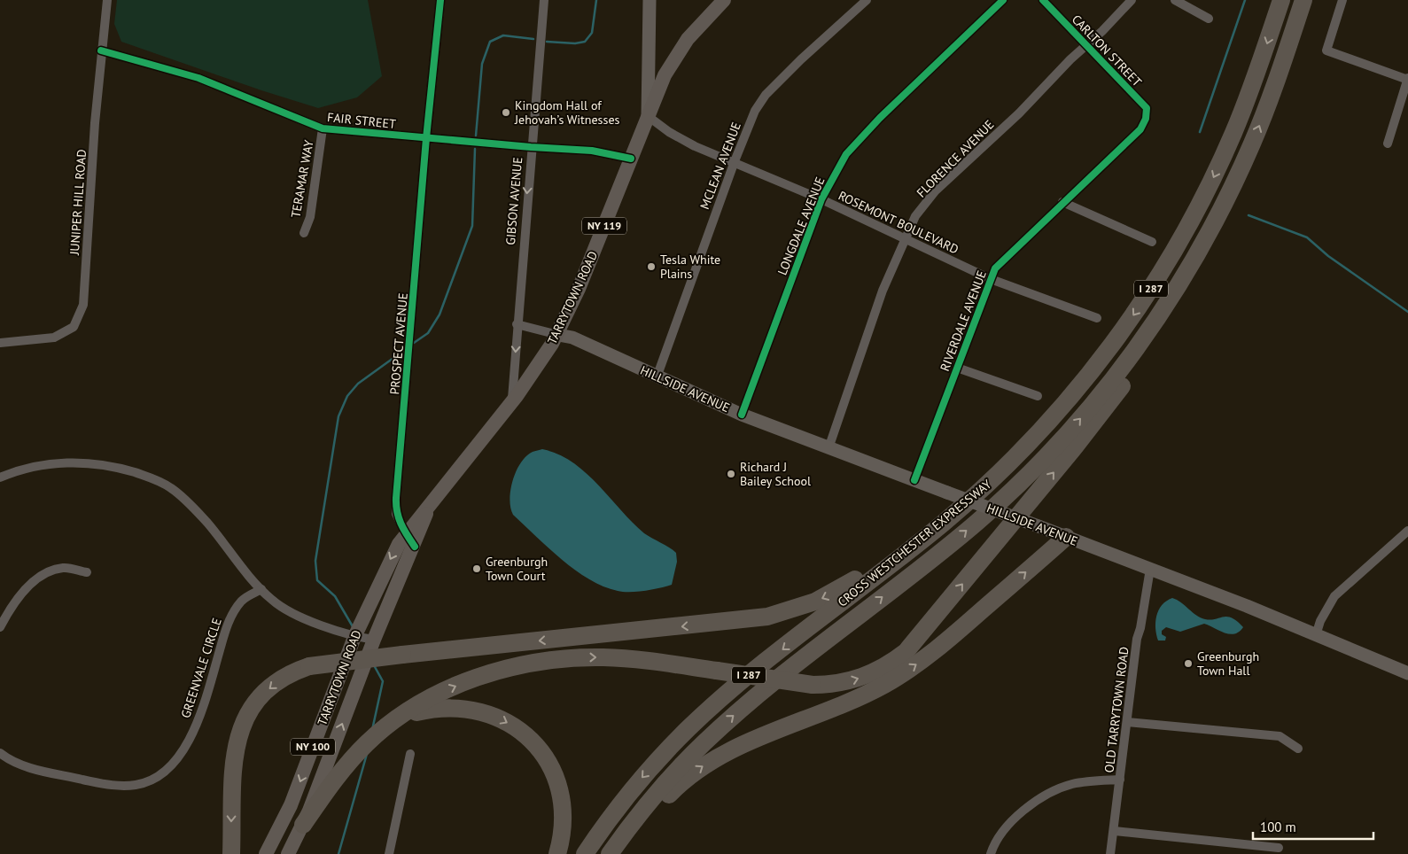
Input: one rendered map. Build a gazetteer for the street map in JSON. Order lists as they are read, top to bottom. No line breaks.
{"streets":{"highway":["I 287","CROSS WESTCHESTER EXPRESSWAY"],"main road":["NY 119","TARRYTOWN ROAD","HILLSIDE AVENUE","NY 100"],"street":["CARLTON STREET","FAIR STREET","FLORENCE AVENUE","MCLEAN AVENUE","TERAMAR WAY","GIBSON AVENUE","JUNIPER HILL ROAD","ROSEMONT BOULEVARD","LONGDALE AVENUE","RIVERDALE AVENUE","PROSPECT AVENUE","GREENVALE CIRCLE","OLD TARRYTOWN ROAD"]},"crossings":[["CARLTON STREET","FLORENCE AVENUE"],["CARLTON STREET","RIVERDALE AVENUE"],["FAIR STREET","TERAMAR WAY"],["FAIR STREET","GIBSON AVENUE"],["FAIR STREET","JUNIPER HILL ROAD"],["FAIR STREET","TARRYTOWN ROAD"],["FAIR STREET","PROSPECT AVENUE"],["FLORENCE AVENUE","ROSEMONT BOULEVARD"],["FLORENCE AVENUE","HILLSIDE AVENUE"],["MCLEAN AVENUE","ROSEMONT BOULEVARD"],["MCLEAN AVENUE","HILLSIDE AVENUE"],["GIBSON AVENUE","TARRYTOWN ROAD"],["ROSEMONT BOULEVARD","LONGDALE AVENUE"],["ROSEMONT BOULEVARD","TARRYTOWN ROAD"],["ROSEMONT BOULEVARD","RIVERDALE AVENUE"],["LONGDALE AVENUE","HILLSIDE AVENUE"],["TARRYTOWN ROAD","PROSPECT AVENUE"],["TARRYTOWN ROAD","HILLSIDE AVENUE"],["RIVERDALE AVENUE","HILLSIDE AVENUE"],["HILLSIDE AVENUE","OLD TARRYTOWN ROAD"]],"one_way":["GIBSON AVENUE"],"places":["Kingdom Hall of Jehovah’s Witnesses","Tesla White Plains","Richard J Bailey School","Greenburgh Town Court","Greenburgh Town Hall"],"scale_bar":"100 m"}
